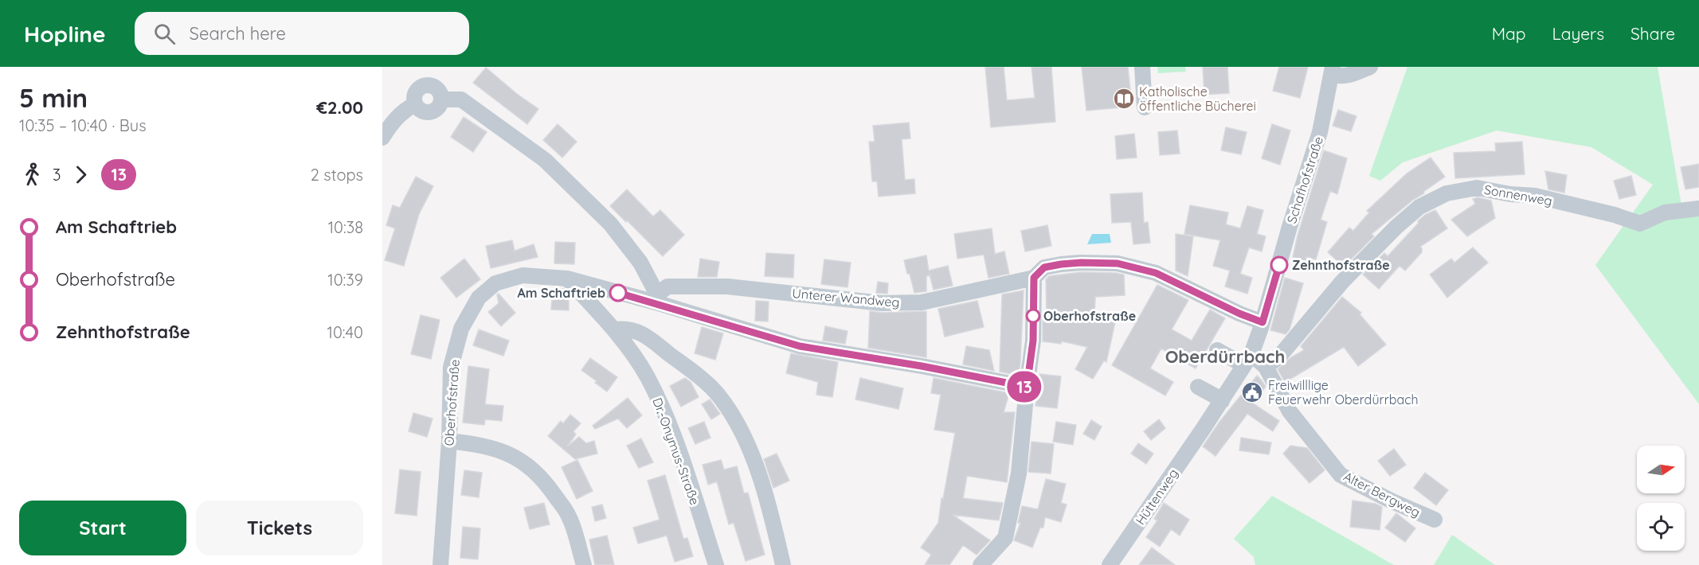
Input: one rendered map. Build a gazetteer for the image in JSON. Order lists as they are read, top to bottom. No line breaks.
{"streets":{"street":["Schafhofstraße","Sonnenweg","Unterer Wandweg","Oberhofstraße","Dr.-Onymus-Straße","Alter Bergweg","Hüttenweg"]},"crossings":[["Sonnenweg","Alter Bergweg"],["Unterer Wandweg","Oberhofstraße"],["Oberhofstraße","Dr.-Onymus-Straße"],["Alter Bergweg","Hüttenweg"]],"districts":["Oberdürrbach"],"places":{"library":["Katholische öffentliche Bücherei"],"other":["Zehnthofstraße","Am Schaftrieb","Oberhofstraße"],"public building":["Freiwilllige Feuerwehr Oberdürrbach"]},"lines":["bus line 13"],"north":"right","page":{"header":"Hopline","search":"Search here","nav":["Map","Layers","Share"],"heading":["5 min","10:35 – 10:40 · Bus","€2.00"],"on_map":"13","legs":["3","13","2 stops"],"list":[{"name":"Am Schaftrieb","value":"10:38"},{"name":"Oberhofstraße","value":"10:39"},{"name":"Zehnthofstraße","value":"10:40"}],"buttons":["Start","Tickets"]}}
